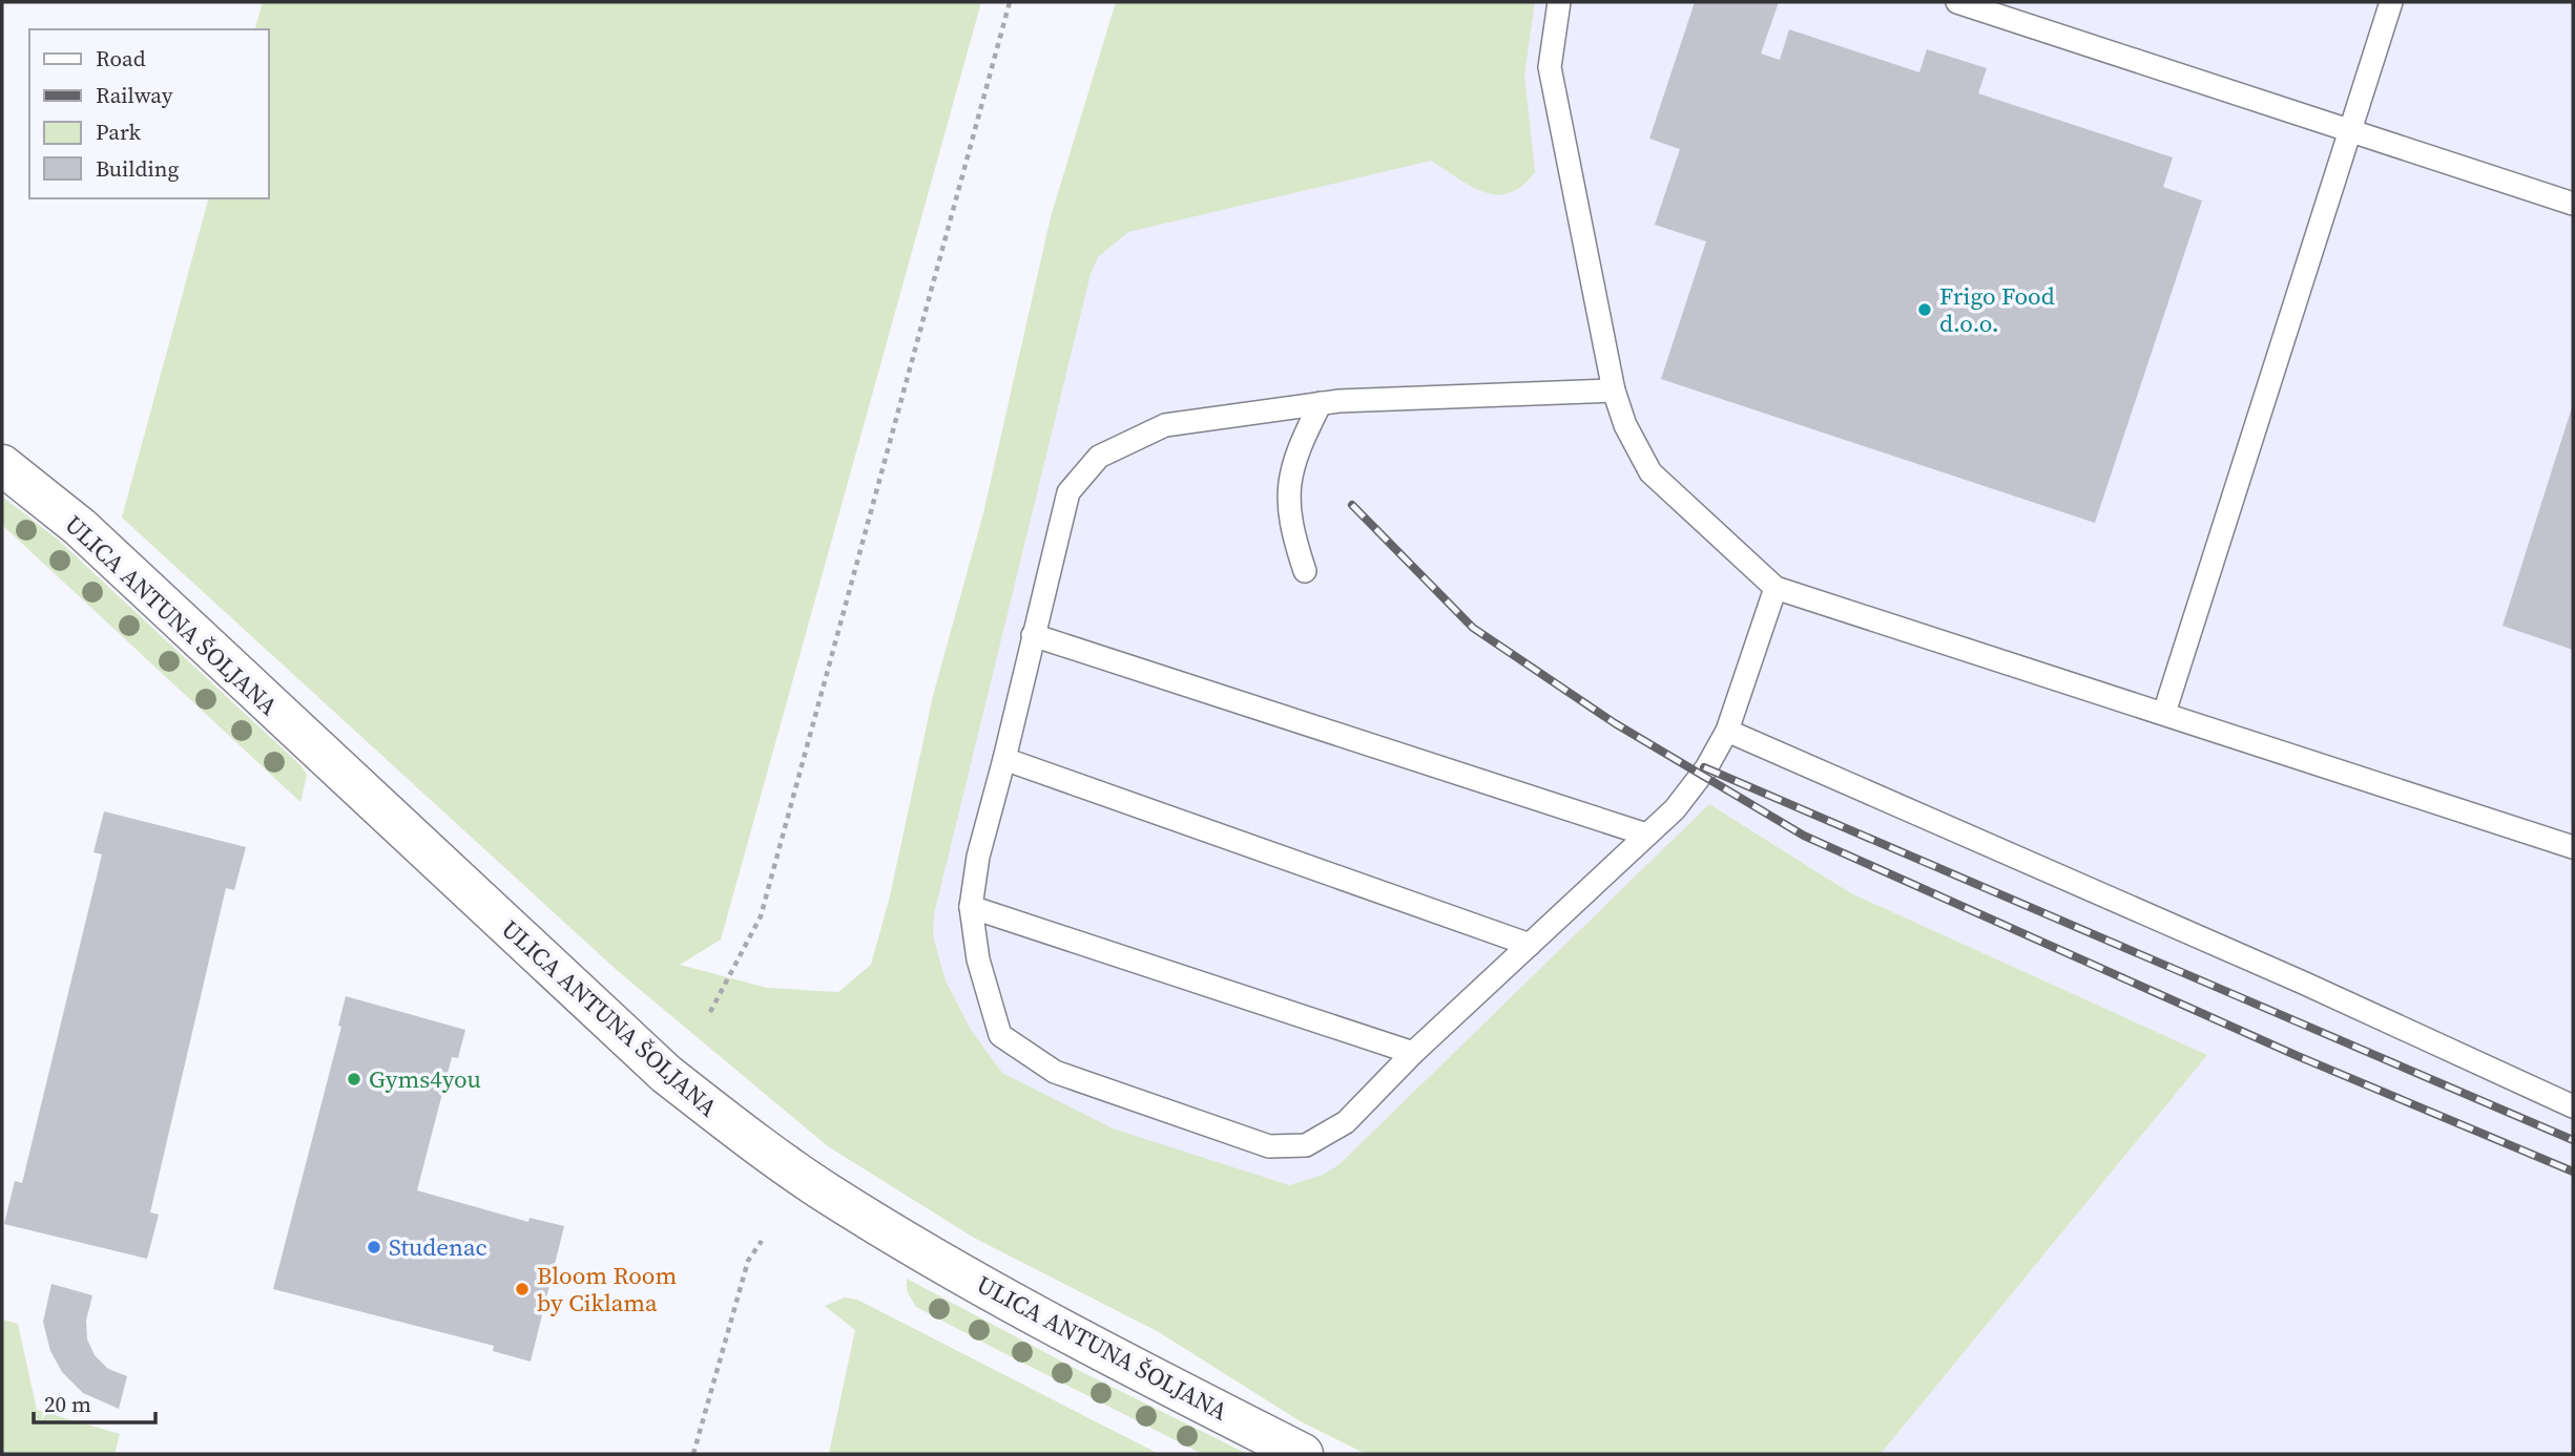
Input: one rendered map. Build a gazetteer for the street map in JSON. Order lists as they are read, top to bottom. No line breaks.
{"streets":{"street":["ULICA ANTUNA ŠOLJANA"]},"places":["Frigo Food d.o.o.","Gyms4you","Studenac","Bloom Room by Ciklama"],"legend":["Road","Railway","Park","Building"],"scale_bar":"20 m"}
